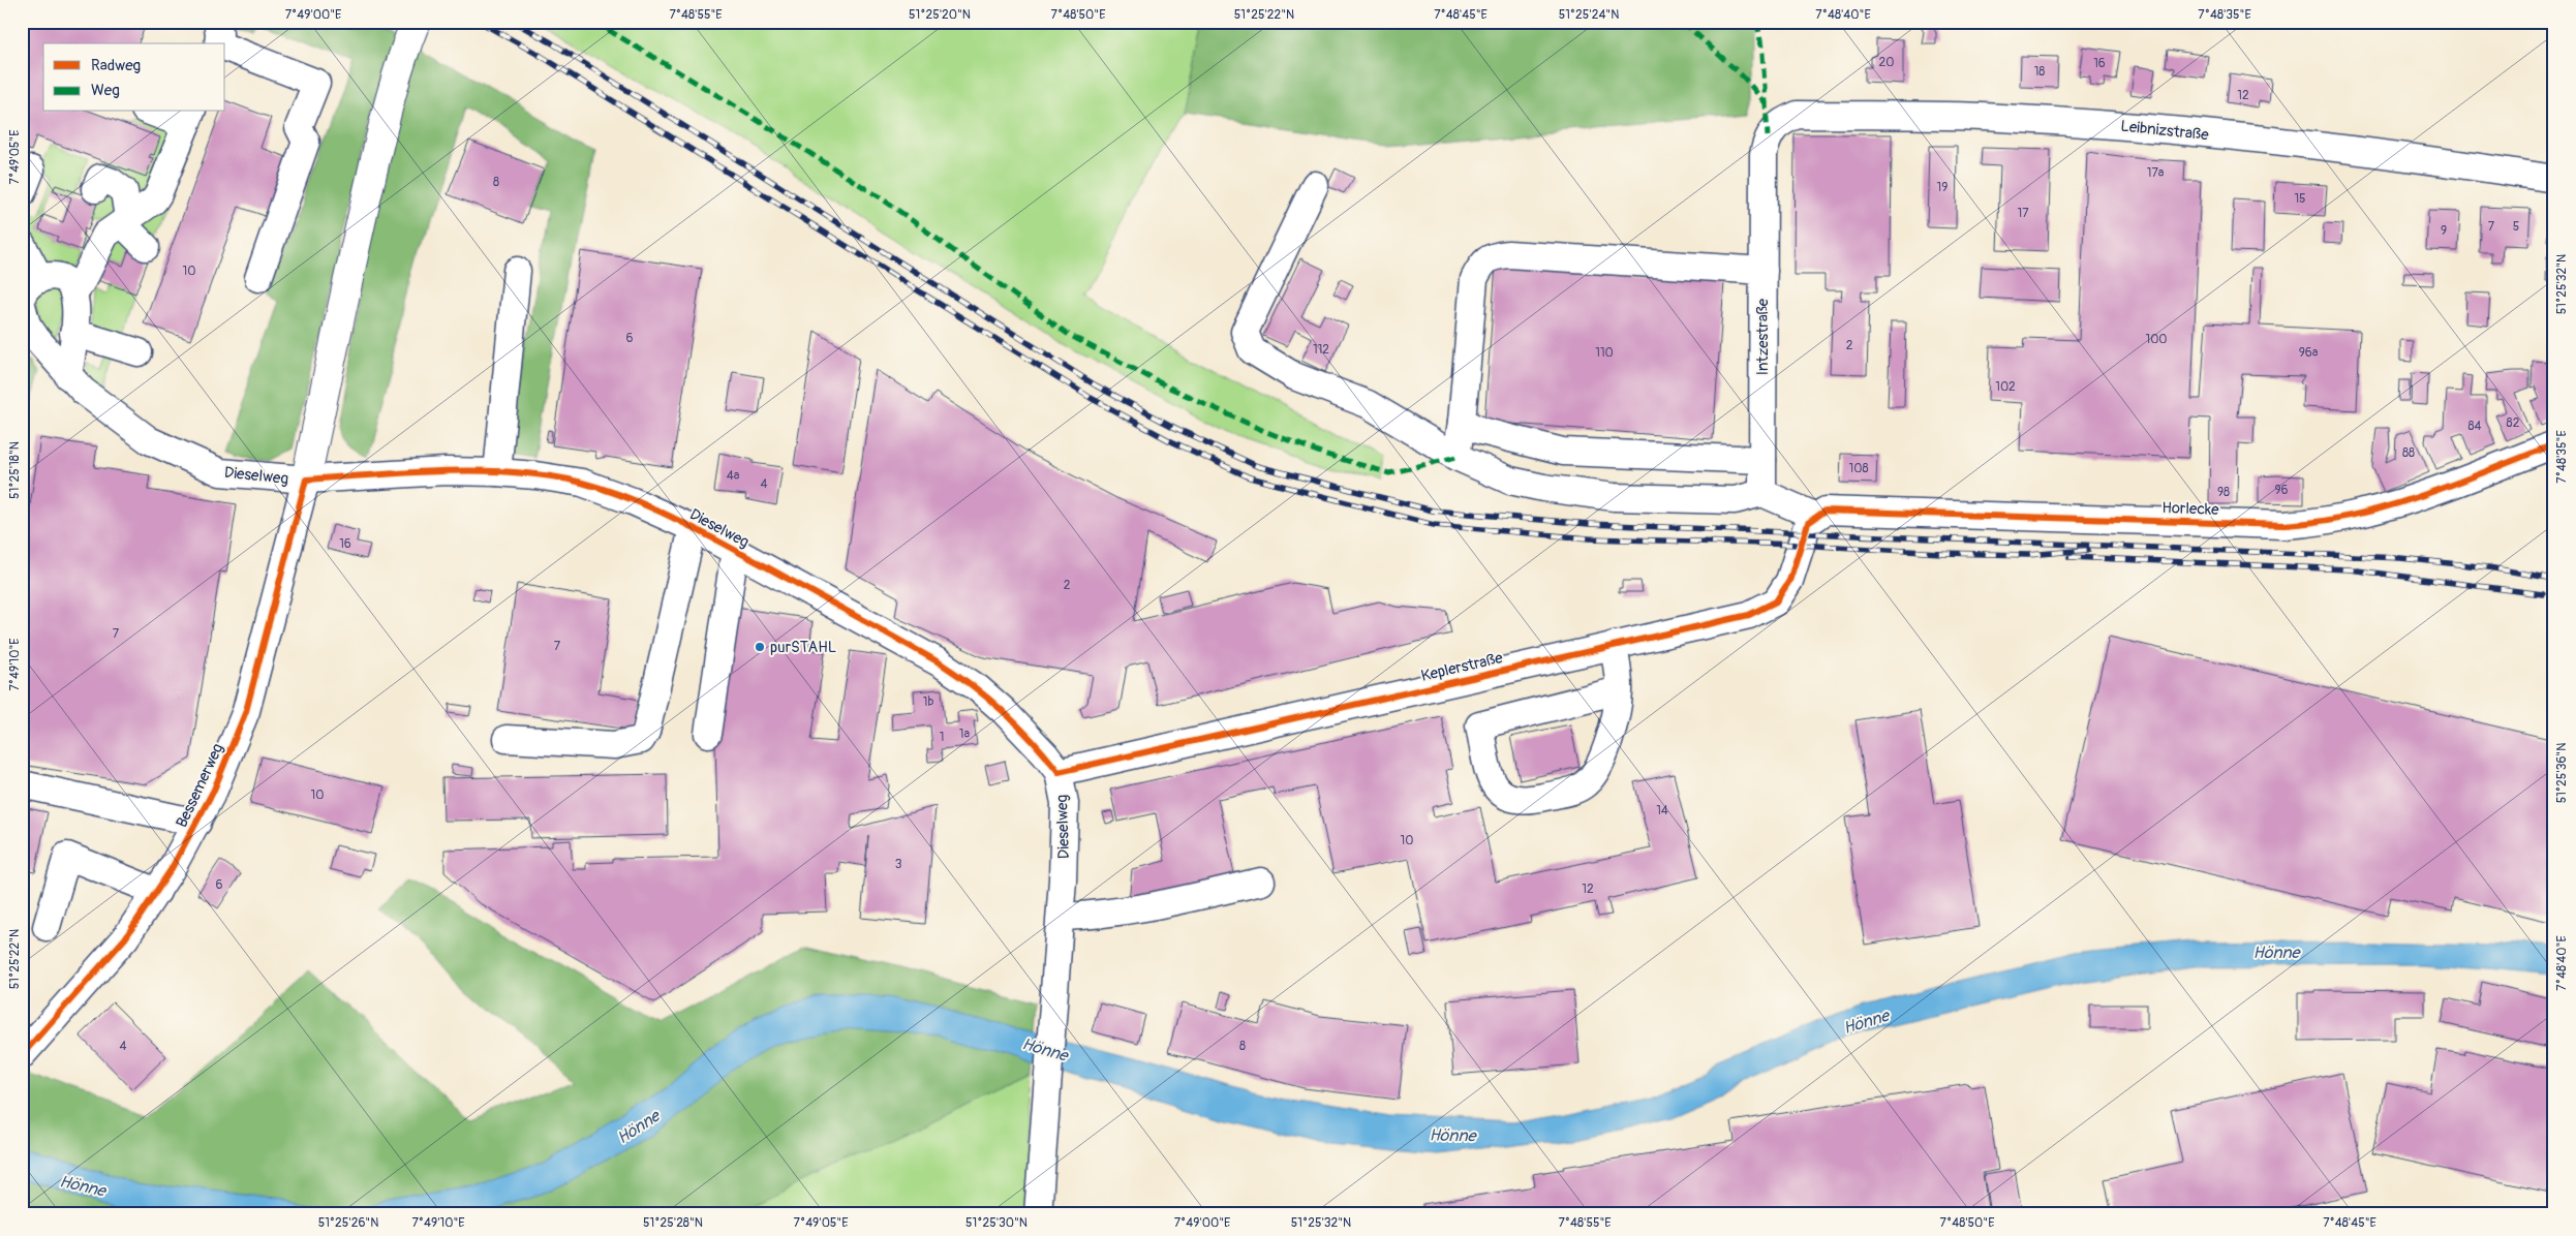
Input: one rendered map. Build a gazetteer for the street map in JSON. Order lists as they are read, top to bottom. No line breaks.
{"streets":{"street":["Leibnizstraße","Intzestraße","Dieselweg","Horlecke","Keplerstraße","Bessemerweg"]},"crossings":[["Leibnizstraße","Intzestraße"],["Dieselweg","Keplerstraße"],["Dieselweg","Bessemerweg"],["Horlecke","Keplerstraße"]],"water":["Hönne"],"places":["purSTAHL"],"house_numbers":["20","16","18","12","17a","8","19","15","17","7","5","9","10","6","100","2","112","110","96a","102","82","84","88","108","4a","4","96","98","16","2","7","7","1b","1a","1","10","14","10","3","6","12","4","8"],"legend":["Radweg","Weg"],"coordinates":["7°49'00\"E","7°48'55\"E","51°25'20\"N","7°48'50\"E","51°25'22\"N","7°48'45\"E","51°25'24\"N","7°48'40\"E","7°48'35\"E","7°49'05\"E","51°25'32\"N","51°25'18\"N","7°49'10\"E","51°25'36\"N","51°25'26\"N","51°25'28\"N","51°25'30\"N"]}
